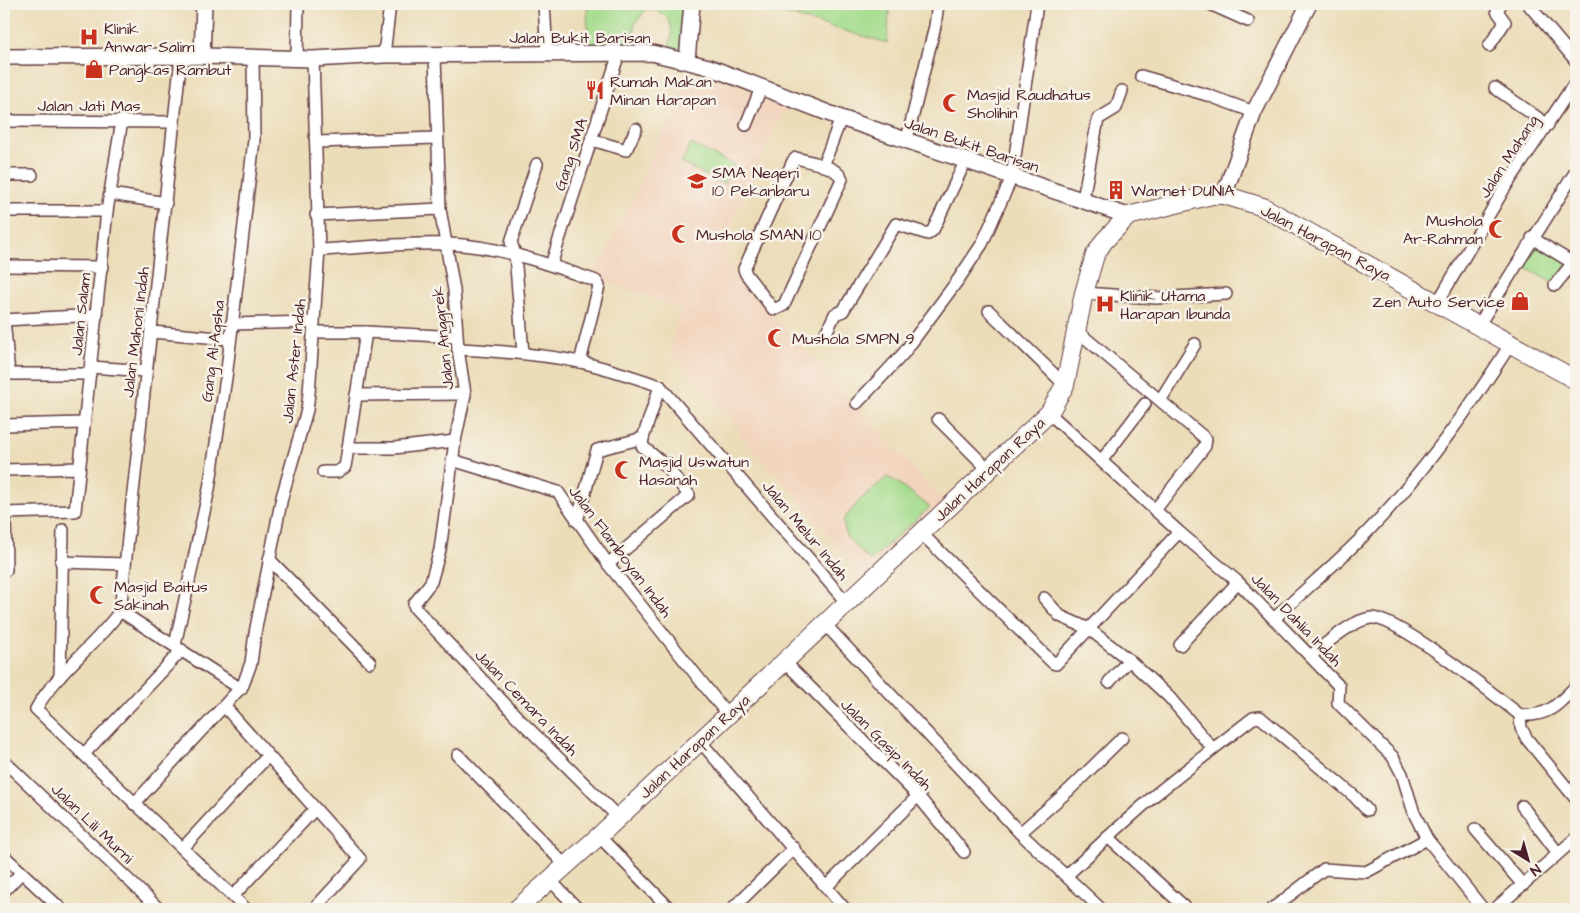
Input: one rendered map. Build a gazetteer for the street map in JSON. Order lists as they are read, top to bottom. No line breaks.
{"streets":{"main road":["Jalan Bukit Barisan","Jalan Harapan Raya"],"street":["Jalan Jati Mas","Gang SMA","Jalan Mahang","Jalan Salam","Jalan Mahoni Indah","Jalan Anggrek","Gang Al-Aqsha","Jalan Aster Indah","Jalan Melur Indah","Jalan Flamboyan Indah","Jalan Dahlia Indah","Jalan Cemara Indah","Jalan Gasip Indah","Jalan Lili Murni"]},"crossings":[["Jalan Bukit Barisan","Gang SMA"],["Jalan Bukit Barisan","Jalan Harapan Raya"],["Jalan Bukit Barisan","Jalan Mahoni Indah"],["Jalan Bukit Barisan","Jalan Anggrek"],["Jalan Bukit Barisan","Gang Al-Aqsha"],["Jalan Bukit Barisan","Jalan Aster Indah"],["Jalan Jati Mas","Jalan Salam"],["Jalan Jati Mas","Jalan Mahoni Indah"],["Jalan Mahang","Jalan Harapan Raya"],["Jalan Harapan Raya","Jalan Melur Indah"],["Jalan Harapan Raya","Jalan Flamboyan Indah"],["Jalan Harapan Raya","Jalan Dahlia Indah"],["Jalan Harapan Raya","Jalan Cemara Indah"],["Jalan Harapan Raya","Jalan Gasip Indah"],["Jalan Anggrek","Jalan Flamboyan Indah"],["Jalan Anggrek","Jalan Cemara Indah"]],"places":{"hospital":["Klinik Anwar Salim","Klinik Utama Harapan Ibunda"],"shop":["Pangkas Rambut","Zen Auto Service"],"restaurant":["Rumah Makan Minan Harapan"],"mosque":["Masjid Raudhatus Sholihin","Mushola Ar-Rahman","Mushola SMAN 10","Mushola SMPN 9","Masjid Uswatun Hasanah","Masjid Baitus Sakinah"],"school or university":["SMA Negeri 10 Pekanbaru"],"building":["Warnet DUNIA"]},"north":"bottom right"}
